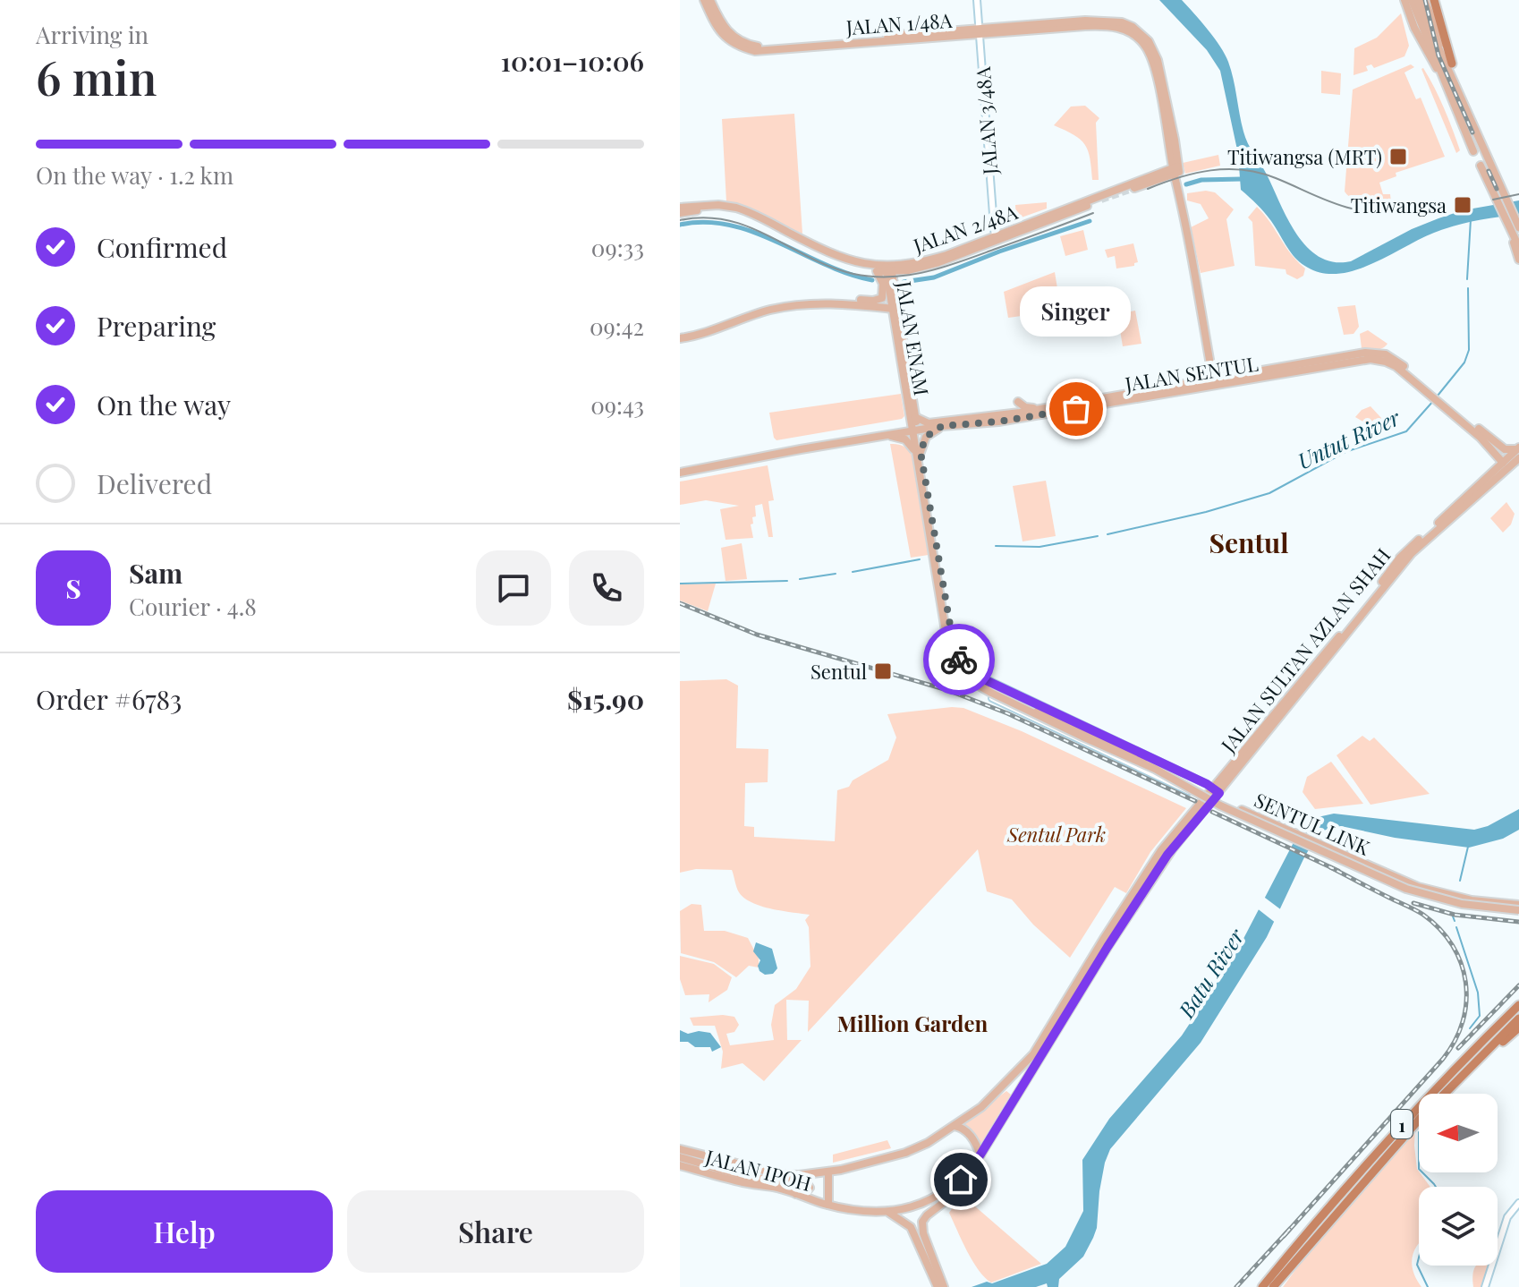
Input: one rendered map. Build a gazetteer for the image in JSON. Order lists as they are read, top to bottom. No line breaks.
{"streets":{"highway":["1"],"main road":["JALAN 1/48A","JALAN 2/48A","JALAN ENAM","JALAN SENTUL","JALAN SULTAN AZLAN SHAH","SENTUL LINK","JALAN IPOH"],"street":["JALAN 3/48A"]},"crossings":[["JALAN 1/48A","JALAN 3/48A"],["JALAN 1/48A","JALAN 2/48A"],["JALAN 1/48A","JALAN SENTUL"],["JALAN 3/48A","JALAN 2/48A"],["JALAN 2/48A","JALAN ENAM"],["JALAN ENAM","JALAN SENTUL"],["JALAN ENAM","SENTUL LINK"],["JALAN SENTUL","JALAN SULTAN AZLAN SHAH"],["JALAN SULTAN AZLAN SHAH","JALAN IPOH"]],"districts":["Sentul","Million Garden"],"water":["Untut River","Batu River"],"parks":["Sentul Park"],"places":{"transit":["Titiwangsa (MRT)","Titiwangsa","Sentul"],"other":["Singer"]},"north":"left","page":{"heading":["6 min","Arriving in","10:01–10:06"],"panel":["Sam","Courier · 4.8","Order #6783","$15.90"],"bar":"On the way · 1.2 km","list":[["Confirmed","09:33"],["Preparing","09:42"],["On the way","09:43"],"Delivered"],"bubble":"Singer","round":"S","buttons":["Help","Share"]}}
